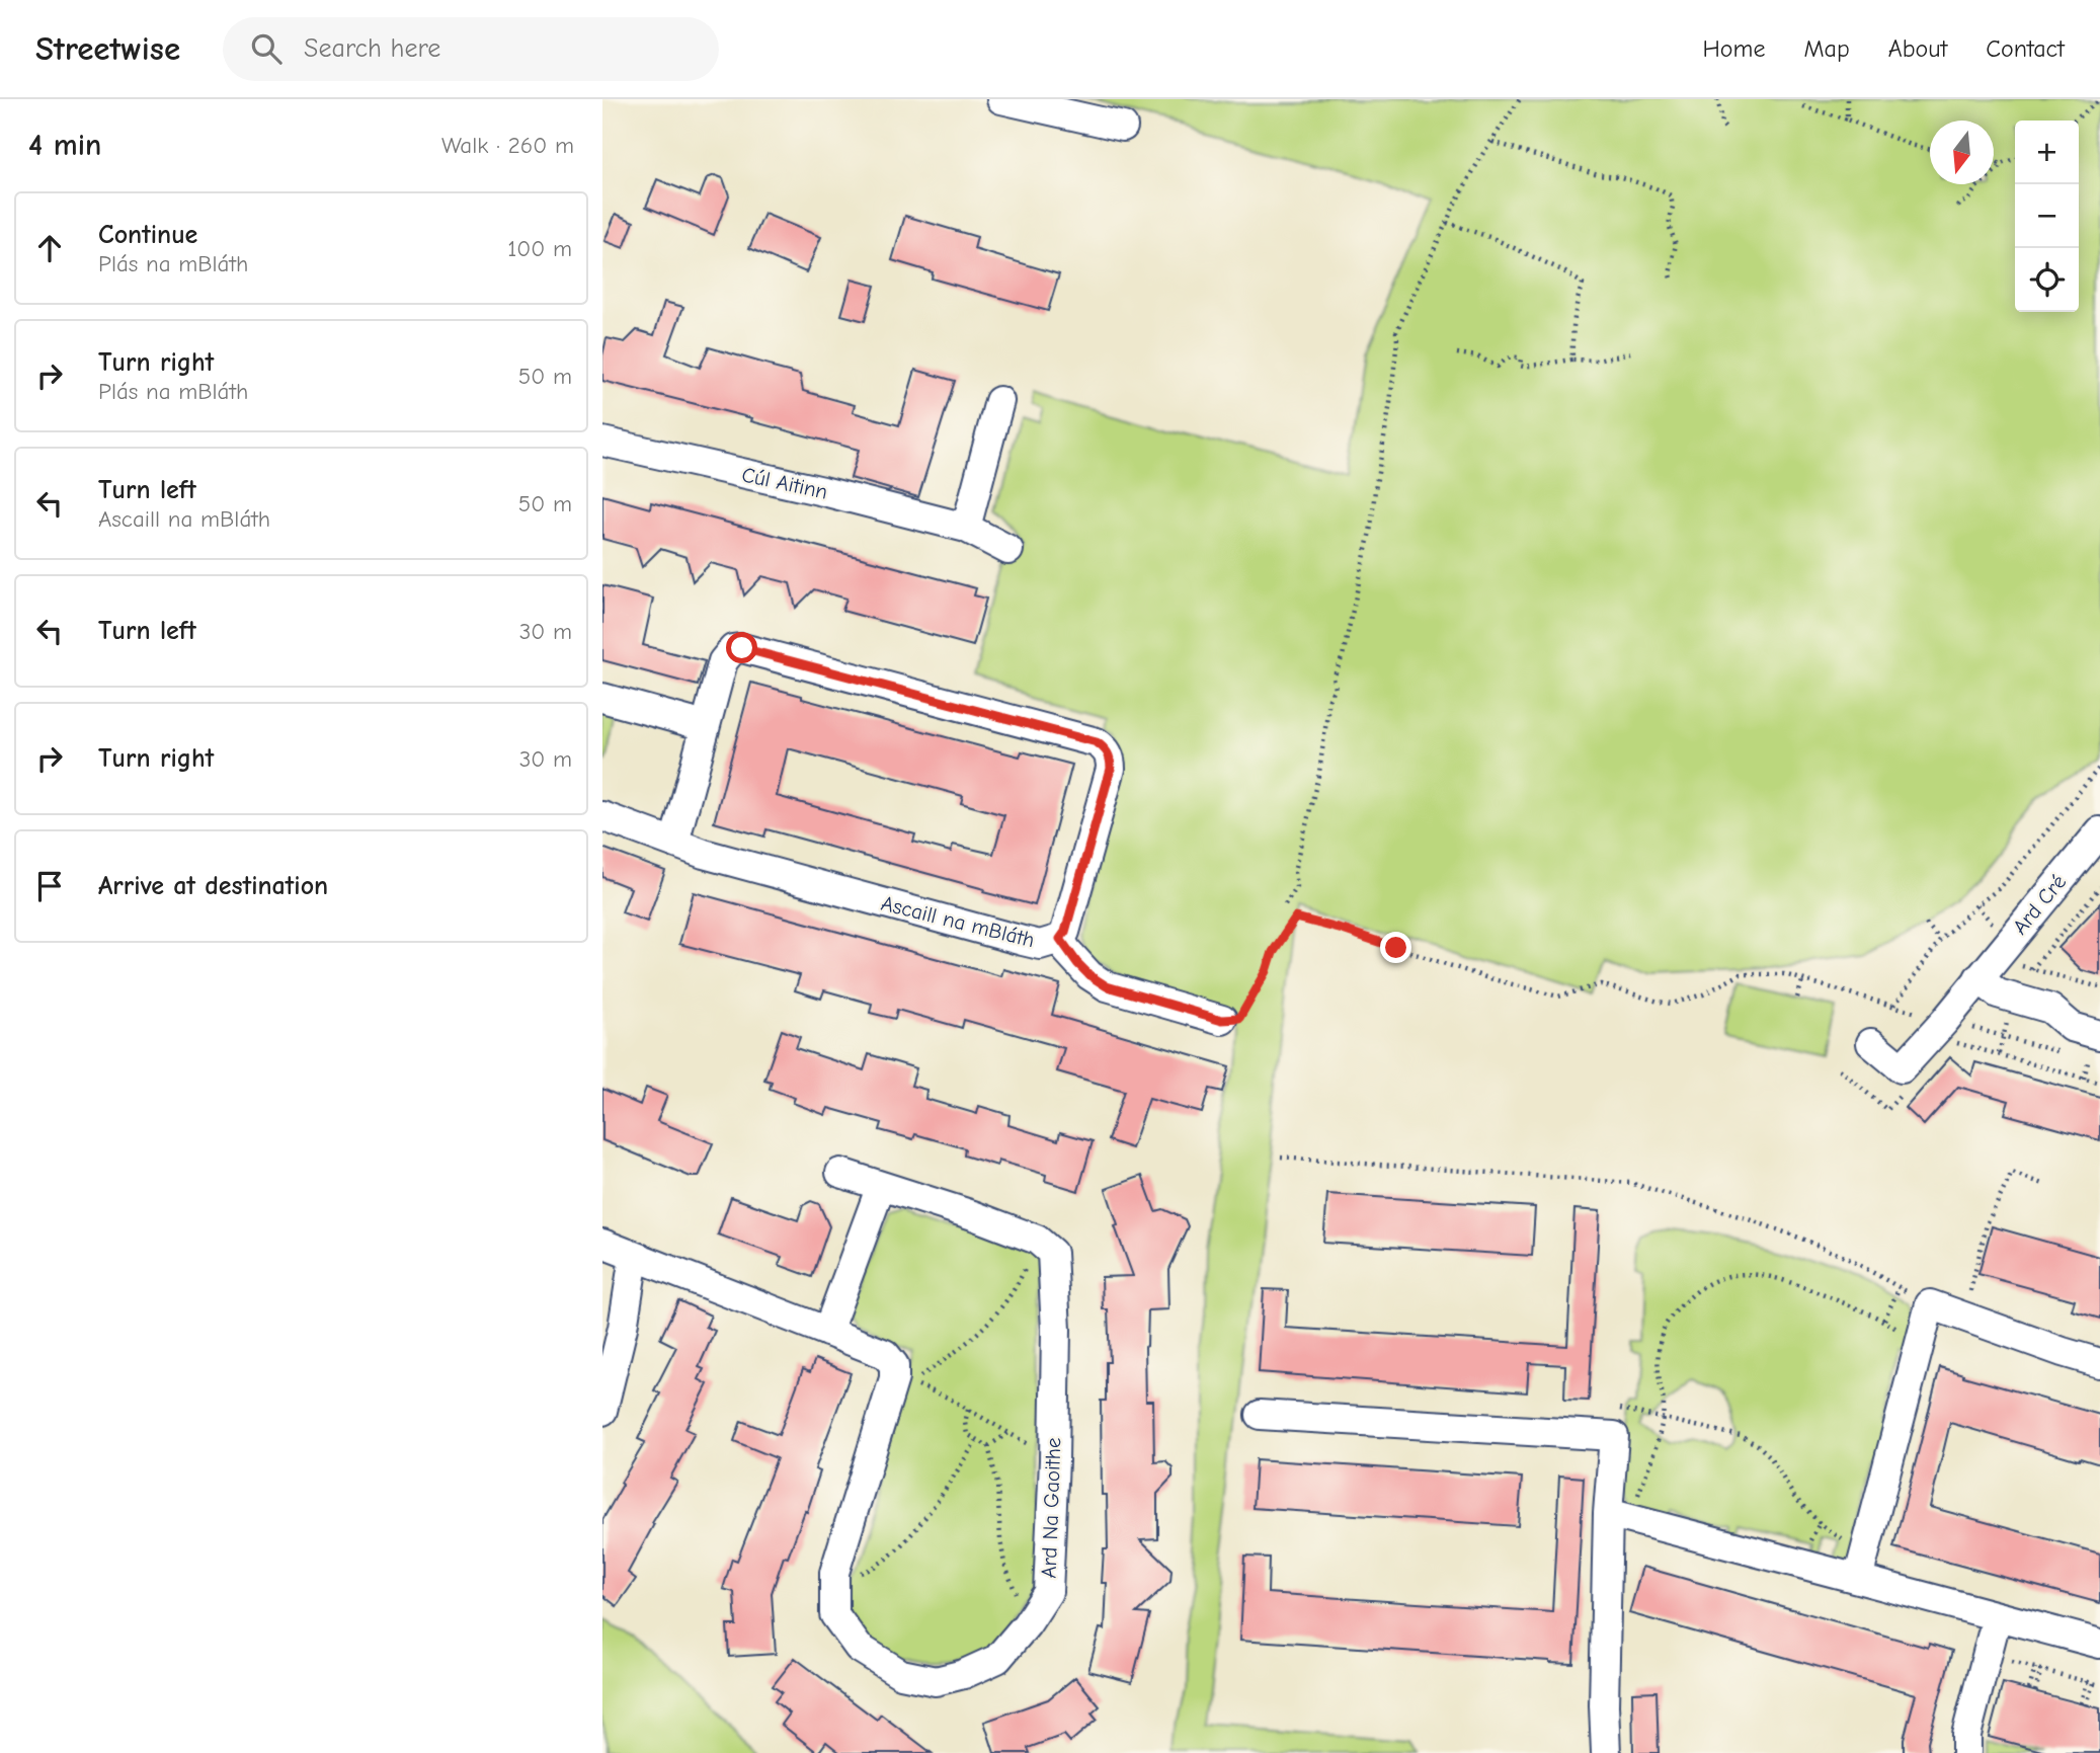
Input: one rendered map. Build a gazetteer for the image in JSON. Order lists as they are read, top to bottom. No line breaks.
{"streets":{"street":["Cúl Aitinn","Ard Cré","Ascaill na mBláth","Ard Na Gaoithe"]},"north":"bottom","page":{"header":"Streetwise","search":"Search here","nav":["Home","Map","About","Contact"],"heading":["4 min","Walk · 260 m"],"map_buttons":["+","−"],"list":[["Continue","Plás na mBláth","100 m"],["Turn right","Plás na mBláth","50 m"],["Turn left","Ascaill na mBláth","50 m"],["Turn left","30 m"],["Turn right","30 m"],"Arrive at destination"]}}
